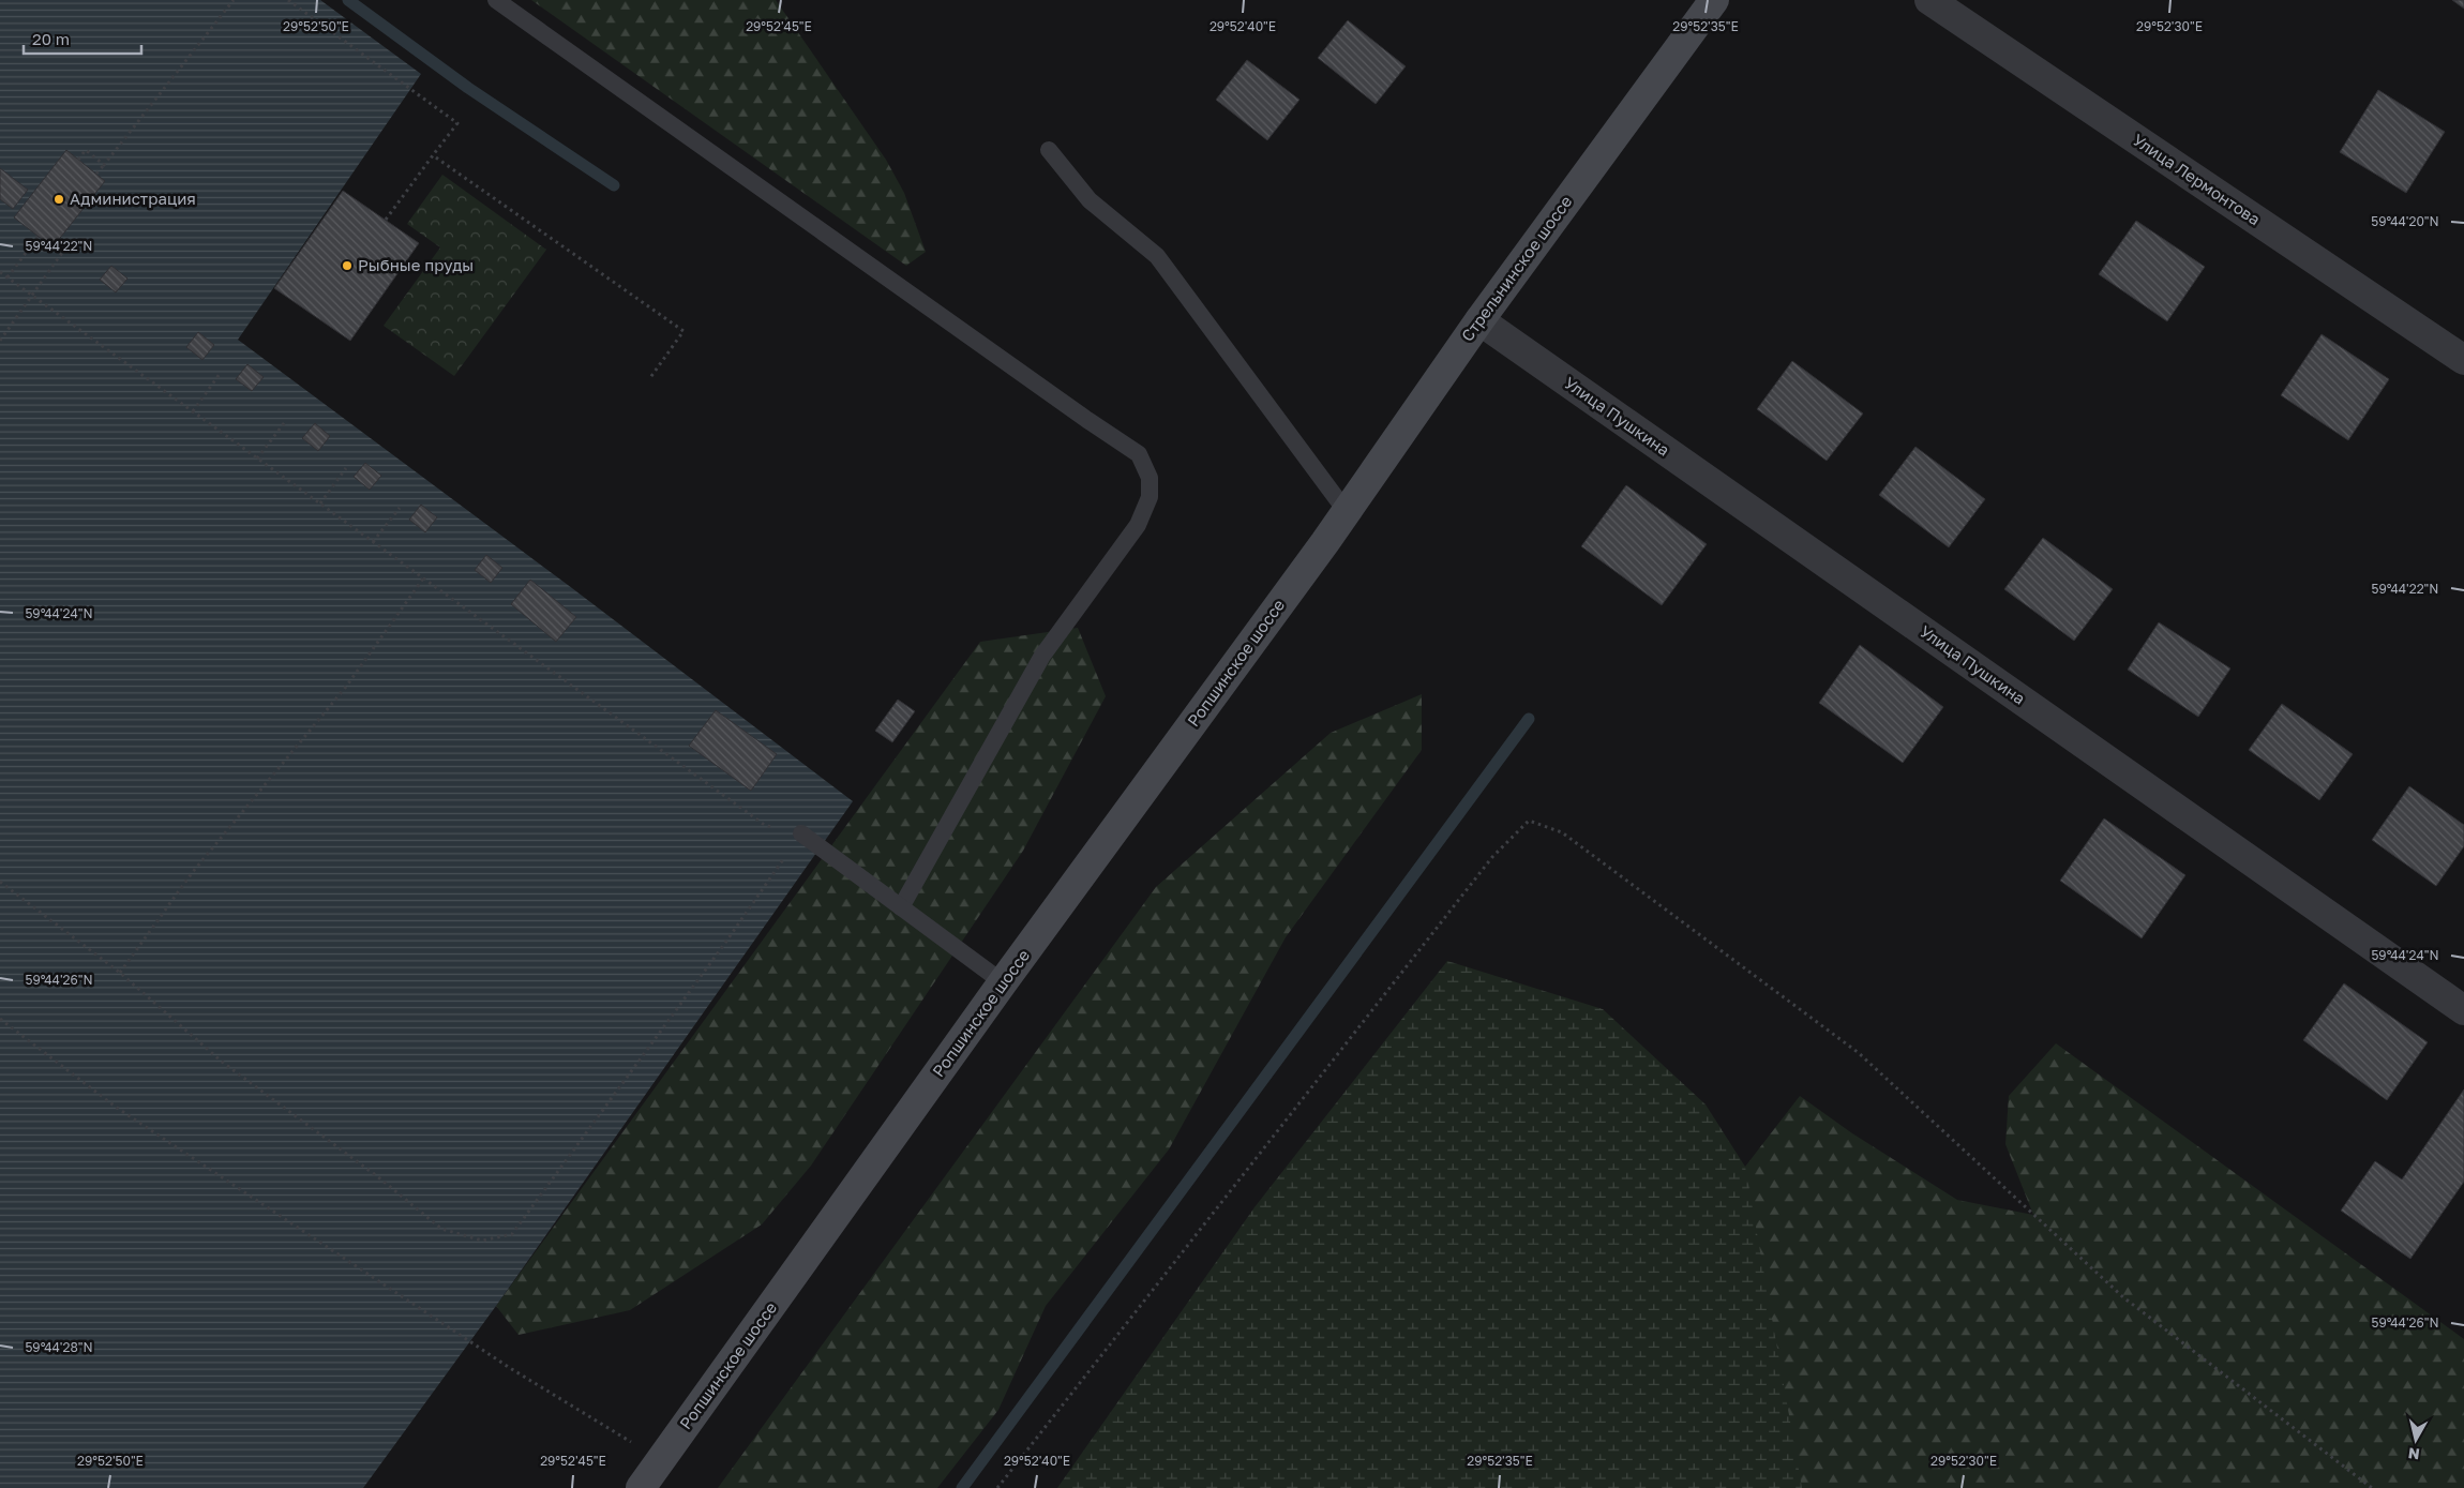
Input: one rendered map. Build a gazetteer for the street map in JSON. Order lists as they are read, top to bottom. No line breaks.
{"streets":{"main road":["Стрельнинское шоссе","Ропшинское шоссе"],"street":["Улица Лермонтова","Улица Пушкина"]},"crossings":[["Стрельнинское шоссе","Улица Пушкина"],["Стрельнинское шоссе","Ропшинское шоссе"]],"places":["Администрация","Рыбные пруды"],"scale_bar":"20 m","north":"bottom","coordinates":["29°52'50\"E","29°52'45\"E","29°52'40\"E","29°52'35\"E","29°52'30\"E","59°44'20\"N","59°44'22\"N","59°44'24\"N","59°44'26\"N","59°44'28\"N"]}
